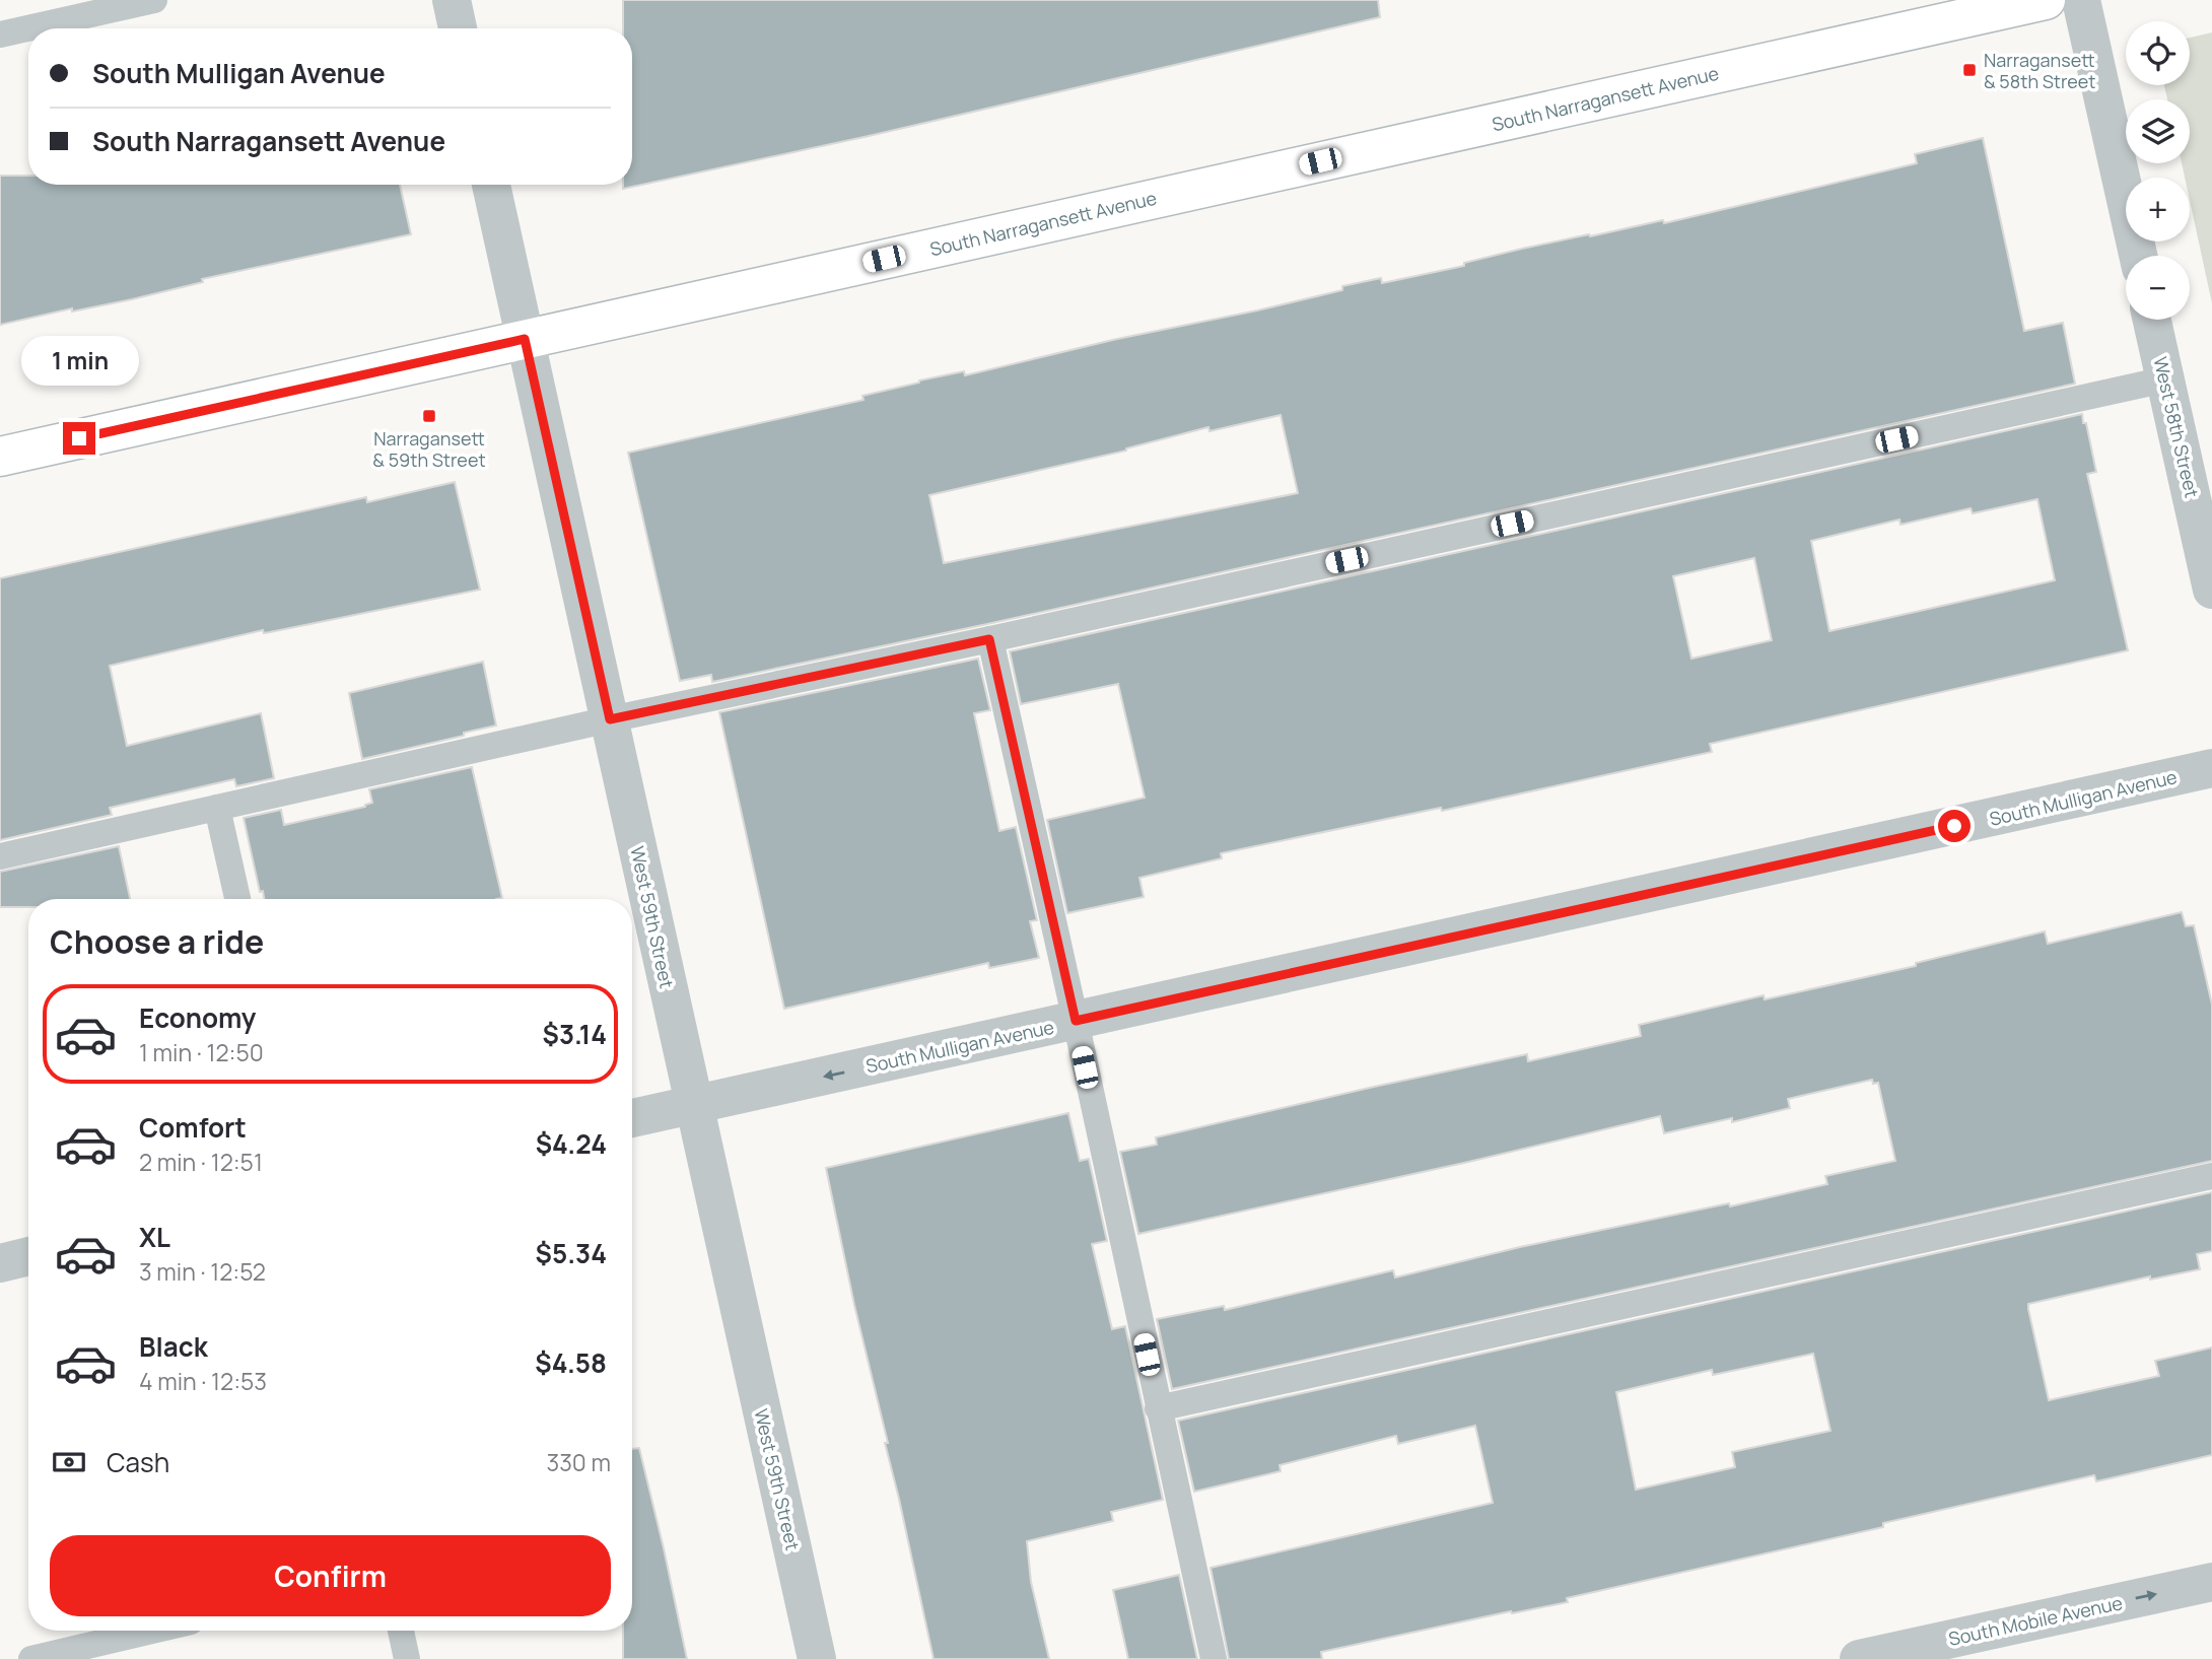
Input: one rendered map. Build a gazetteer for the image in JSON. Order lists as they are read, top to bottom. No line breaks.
{"streets":{"street":["South Narragansett Avenue","West 58th Street","South Mulligan Avenue","West 59th Street","South Mobile Avenue"]},"crossings":[["South Narragansett Avenue","West 59th Street"],["South Mulligan Avenue","West 59th Street"]],"one_way":["South Mobile Avenue"],"places":{"transit":["Narragansett & 58th Street","Narragansett & 59th Street"]},"page":{"map_buttons":["+","−"],"banner":["South Mulligan Avenue","South Narragansett Avenue"],"bubble":"1 min","heading":"Choose a ride","list":[{"name":"Economy","note":"1 min · 12:50","value":"$3.14"},{"name":"Comfort","note":"2 min · 12:51","value":"$4.24"},{"name":"XL","note":"3 min · 12:52","value":"$5.34"},{"name":"Black","note":"4 min · 12:53","value":"$4.58"}],"pay":["Cash","330 m"],"buttons":"Confirm"}}
